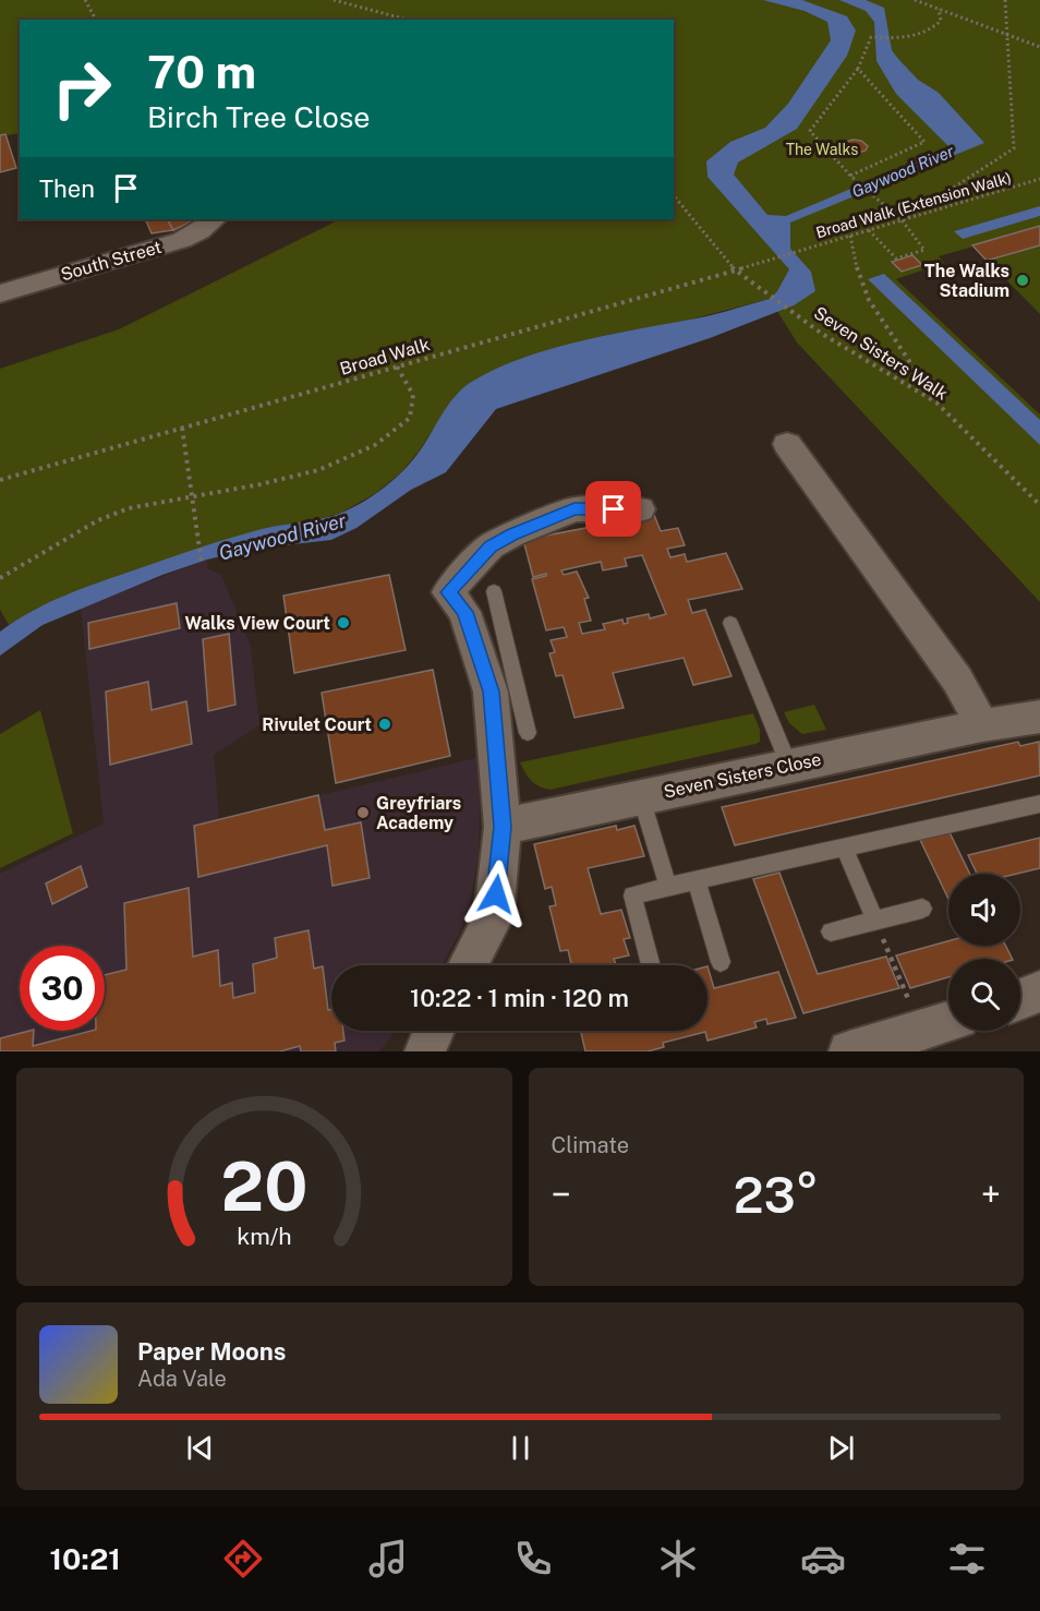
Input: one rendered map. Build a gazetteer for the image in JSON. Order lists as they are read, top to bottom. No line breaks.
{"streets":{"street":["South Street","Seven Sisters Close"],"path":["Broad Walk (Extension Walk)","Seven Sisters Walk","Broad Walk"]},"crossings":[["Broad Walk (Extension Walk)","Broad Walk"],["Seven Sisters Walk","Broad Walk"]],"water":["Gaywood River"],"parks":["The Walks"],"places":["The Walks Stadium","Walks View Court","Rivulet Court","Greyfriars Academy"],"page":{"turn":["70 m","Birch Tree Close"],"then":"Then","limit":"30","trip":"10:22 · 1 min · 120 m","tile":"Climate","heat":["−","23°","+"],"song":["Paper Moons","Ada Vale"],"tabs":"10:21","gauge":["20","km/h"]}}
